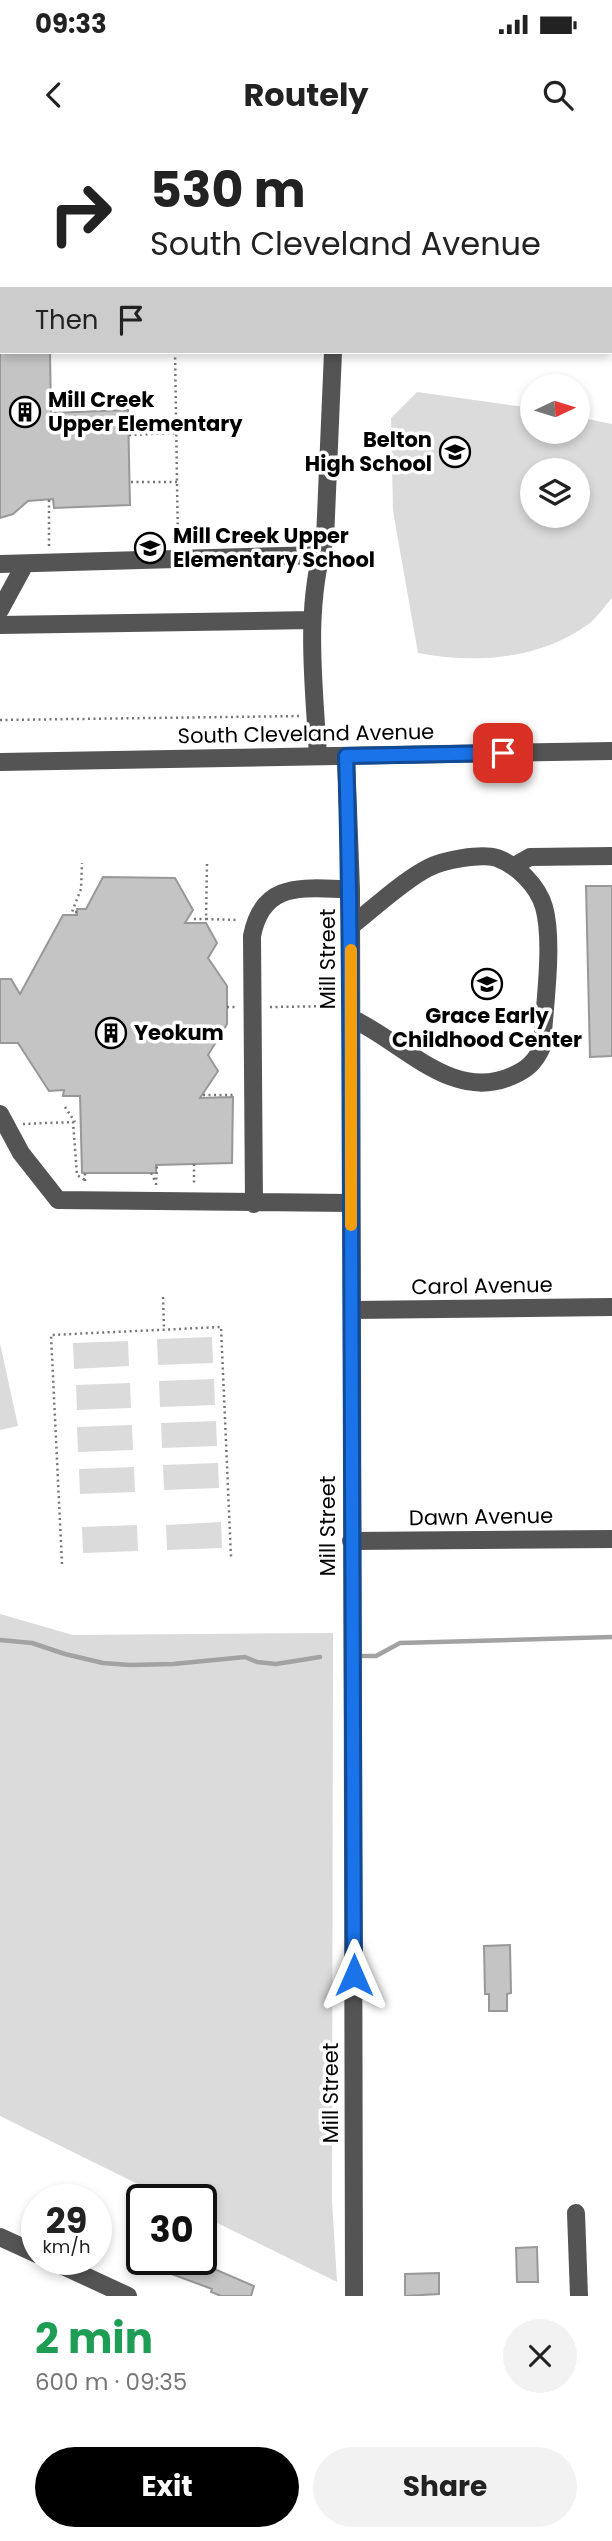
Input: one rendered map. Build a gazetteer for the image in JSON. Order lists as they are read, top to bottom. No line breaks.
{"streets":{"street":["South Cleveland Avenue","Mill Street","Carol Avenue","Dawn Avenue"]},"crossings":[["South Cleveland Avenue","Mill Street"],["Mill Street","Carol Avenue"],["Mill Street","Dawn Avenue"]],"places":{"building":["Mill Creek Upper Elementary","Yeokum"],"school or university":["Belton High School","Mill Creek Upper Elementary School","Grace Early Childhood Center"]},"north":"right","page":{"status":"09:33","header":"Routely","turn":["530 m","South Cleveland Avenue"],"then":"Then","speed":"29 km/h","limit":"30","heading":["2 min","600 m · 09:35"],"buttons":["Exit","Share"]}}
